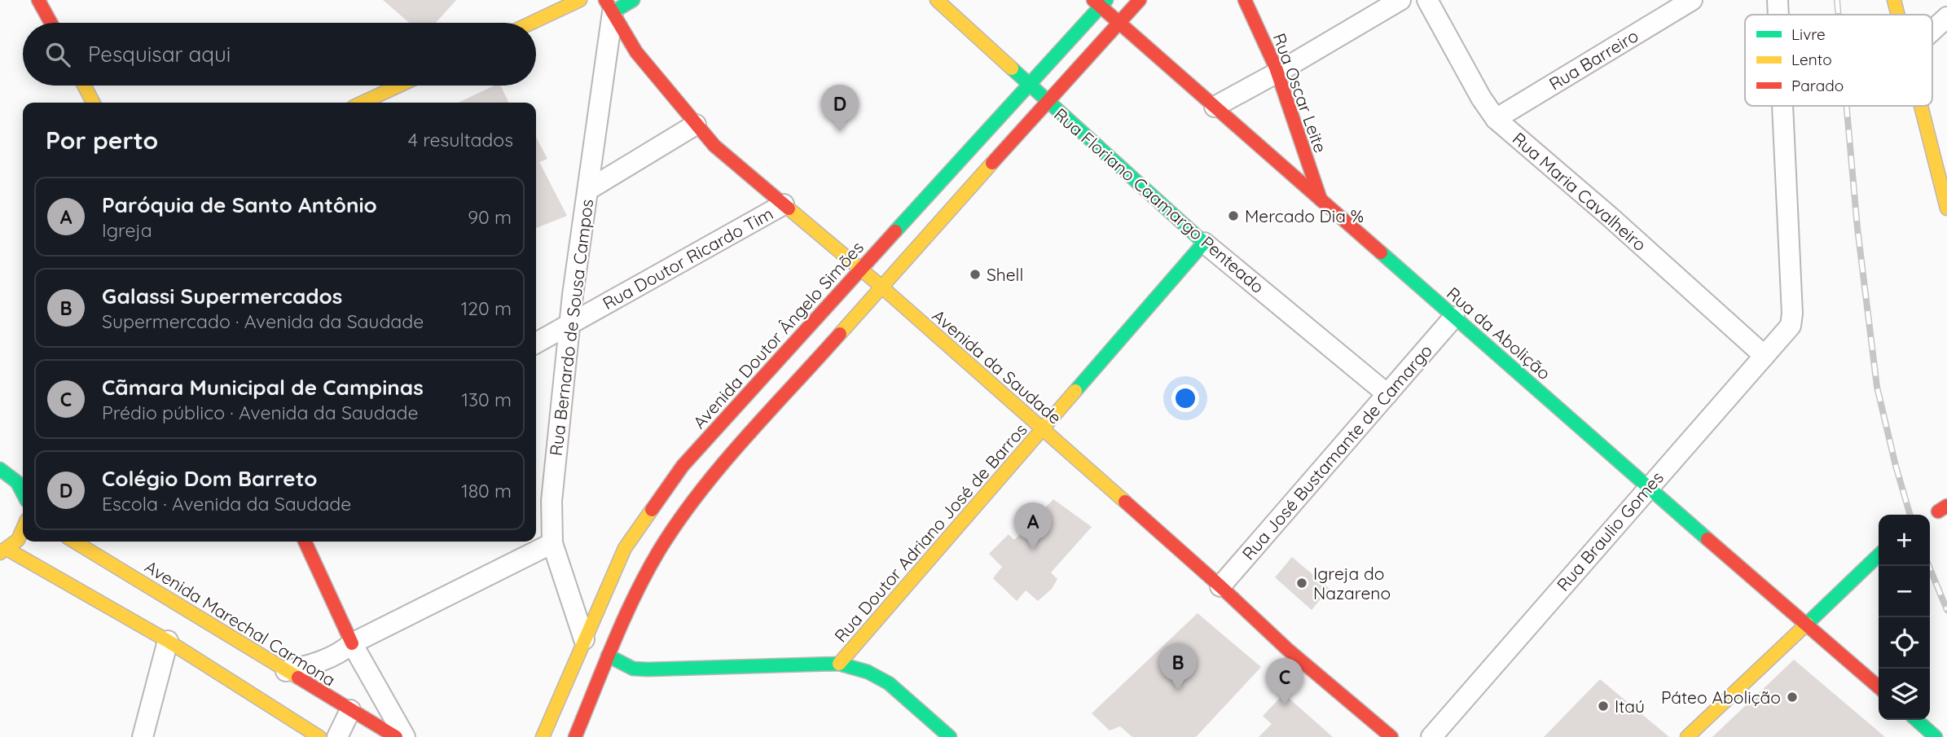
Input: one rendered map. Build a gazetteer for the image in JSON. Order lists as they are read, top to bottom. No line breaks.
{"streets":{"main road":["Rua Oscar Leite","Rua Floriano Caamargo Penteado","Rua da Abolição","Avenida Doutor Ângelo Simões","Avenida da Saudade","Rua Doutor Adriano José de Barros","Avenida Marechal Carmona"],"street":["Rua Barreiro","Rua Maria Cavalheiro","Rua Doutor Ricardo Tim","Rua Bernardo de Sousa Campos","Rua José Bustamante de Camargo","Rua Braulio Gomes"]},"crossings":[["Rua Barreiro","Rua Maria Cavalheiro"],["Rua Oscar Leite","Rua da Abolição"],["Rua Maria Cavalheiro","Rua Braulio Gomes"],["Rua Floriano Caamargo Penteado","Avenida Doutor Ângelo Simões"],["Rua Floriano Caamargo Penteado","Rua José Bustamante de Camargo"],["Rua Floriano Caamargo Penteado","Rua Doutor Adriano José de Barros"],["Rua Doutor Ricardo Tim","Rua Bernardo de Sousa Campos"],["Rua Doutor Ricardo Tim","Avenida da Saudade"],["Rua Bernardo de Sousa Campos","Avenida Doutor Ângelo Simões"],["Rua Bernardo de Sousa Campos","Avenida da Saudade"],["Rua da Abolição","Avenida Doutor Ângelo Simões"],["Rua da Abolição","Rua José Bustamante de Camargo"],["Rua da Abolição","Rua Braulio Gomes"],["Avenida Doutor Ângelo Simões","Avenida da Saudade"],["Avenida da Saudade","Rua José Bustamante de Camargo"],["Avenida da Saudade","Rua Doutor Adriano José de Barros"]],"places":["Mercado Dia %","Shell","Igreja do Nazareno","Páteo Abolição","Itaú"],"legend":["Livre","Lento","Parado"],"page":{"search":"Pesquisar aqui","pins":["D","A","B","C"],"heading":["Por perto","4 resultados"],"list":[{"mark":"A","name":"Paróquia de Santo Antônio","note":"Igreja","value":"90 m"},{"mark":"B","name":"Galassi Supermercados","note":"Supermercado · Avenida da Saudade","value":"120 m"},{"mark":"C","name":"Cãmara Municipal de Campinas","note":"Prédio público · Avenida da Saudade","value":"130 m"},{"mark":"D","name":"Colégio Dom Barreto","note":"Escola · Avenida da Saudade","value":"180 m"}],"map_buttons":["+","−"]}}
